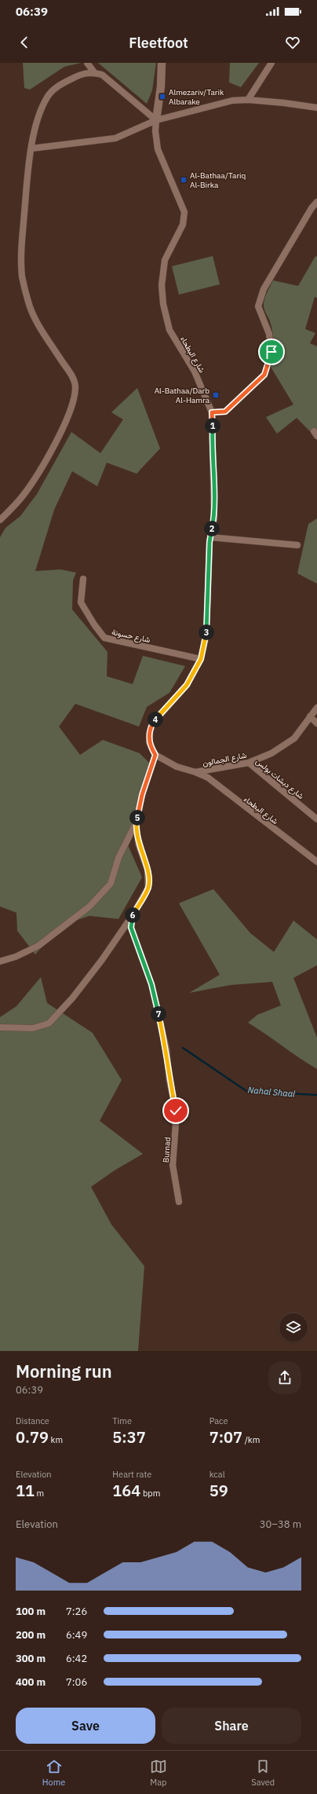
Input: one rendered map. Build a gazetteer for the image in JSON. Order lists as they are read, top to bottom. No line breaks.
{"streets":{"street":["شارع البطحاء","شارع حسونة","شارع الجمالون","شارع دبشات بولس","Burnad"]},"crossings":[["شارع البطحاء","شارع حسونة"],["شارع البطحاء","شارع الجمالون"],["شارع الجمالون","شارع دبشات بولس"]],"water":["Nahal Shaal"],"places":{"transit":["Almezariv/Tarik Albarake","Al-Bathaa/Tariq Al-Birka","Al-Bathaa/Darb Al-Hamra"]},"page":{"status":"06:39","header":"Fleetfoot","pins":["1","2","3","4","5","6","7"],"heading":["Morning run","06:39"],"stats":[["Distance","0.79 km"],["Time","5:37"],["Pace","7:07 /km"],["Elevation","11 m"],["Heart rate","164 bpm"],["kcal","59"]],"chart":["Elevation","30–38 m"],"list":[{"name":"100 m","note":"7:26"},{"name":"200 m","note":"6:49"},{"name":"300 m","note":"6:42"},{"name":"400 m","note":"7:06"}],"buttons":["Save","Share"],"tabs":["Home","Map","Saved"]}}
